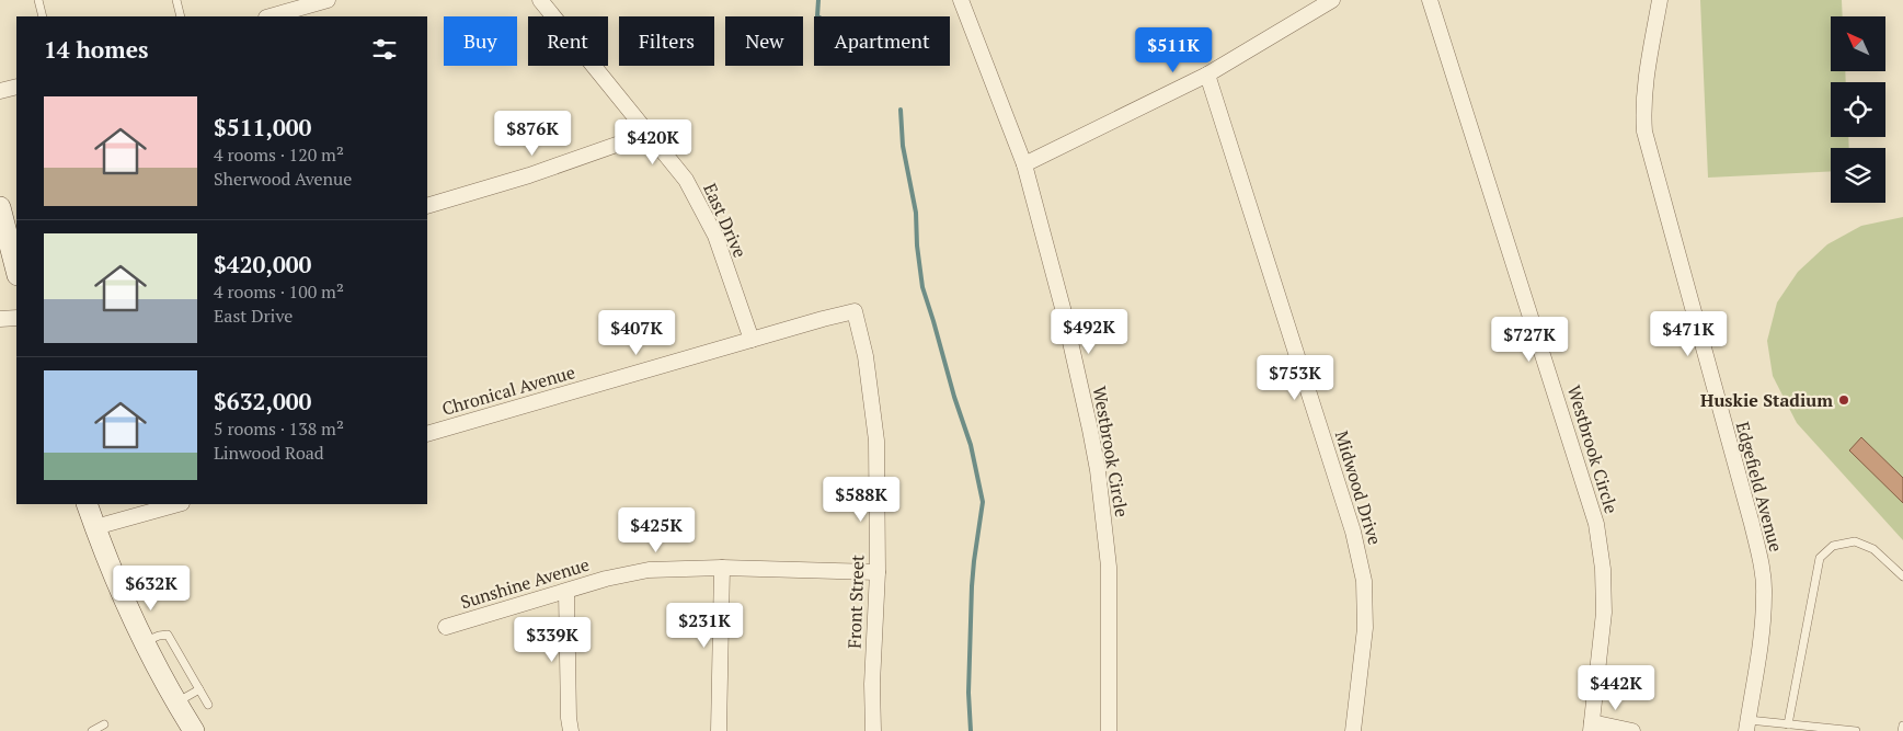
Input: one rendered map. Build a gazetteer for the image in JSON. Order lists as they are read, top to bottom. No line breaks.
{"streets":{"street":["East Drive","Chronical Avenue","Westbrook Circle","Edgefield Avenue","Midwood Drive","Sunshine Avenue","Front Street"]},"crossings":[["East Drive","Chronical Avenue"],["Chronical Avenue","Front Street"],["Sunshine Avenue","Front Street"]],"places":["Huskie Stadium"],"north":"top left","page":{"chip":["Buy","Rent","Filters","New","Apartment"],"heading":"14 homes","price":["$511K","$876K","$420K","$492K","$407K","$471K","$727K","$753K","$588K","$425K","$632K","$231K","$339K","$442K"],"list":[{"name":"$511,000","note":"4 rooms · 120 m² · Sherwood Avenue"},{"name":"$420,000","note":"4 rooms · 100 m² · East Drive"},{"name":"$632,000","note":"5 rooms · 138 m² · Linwood Road"}]}}
